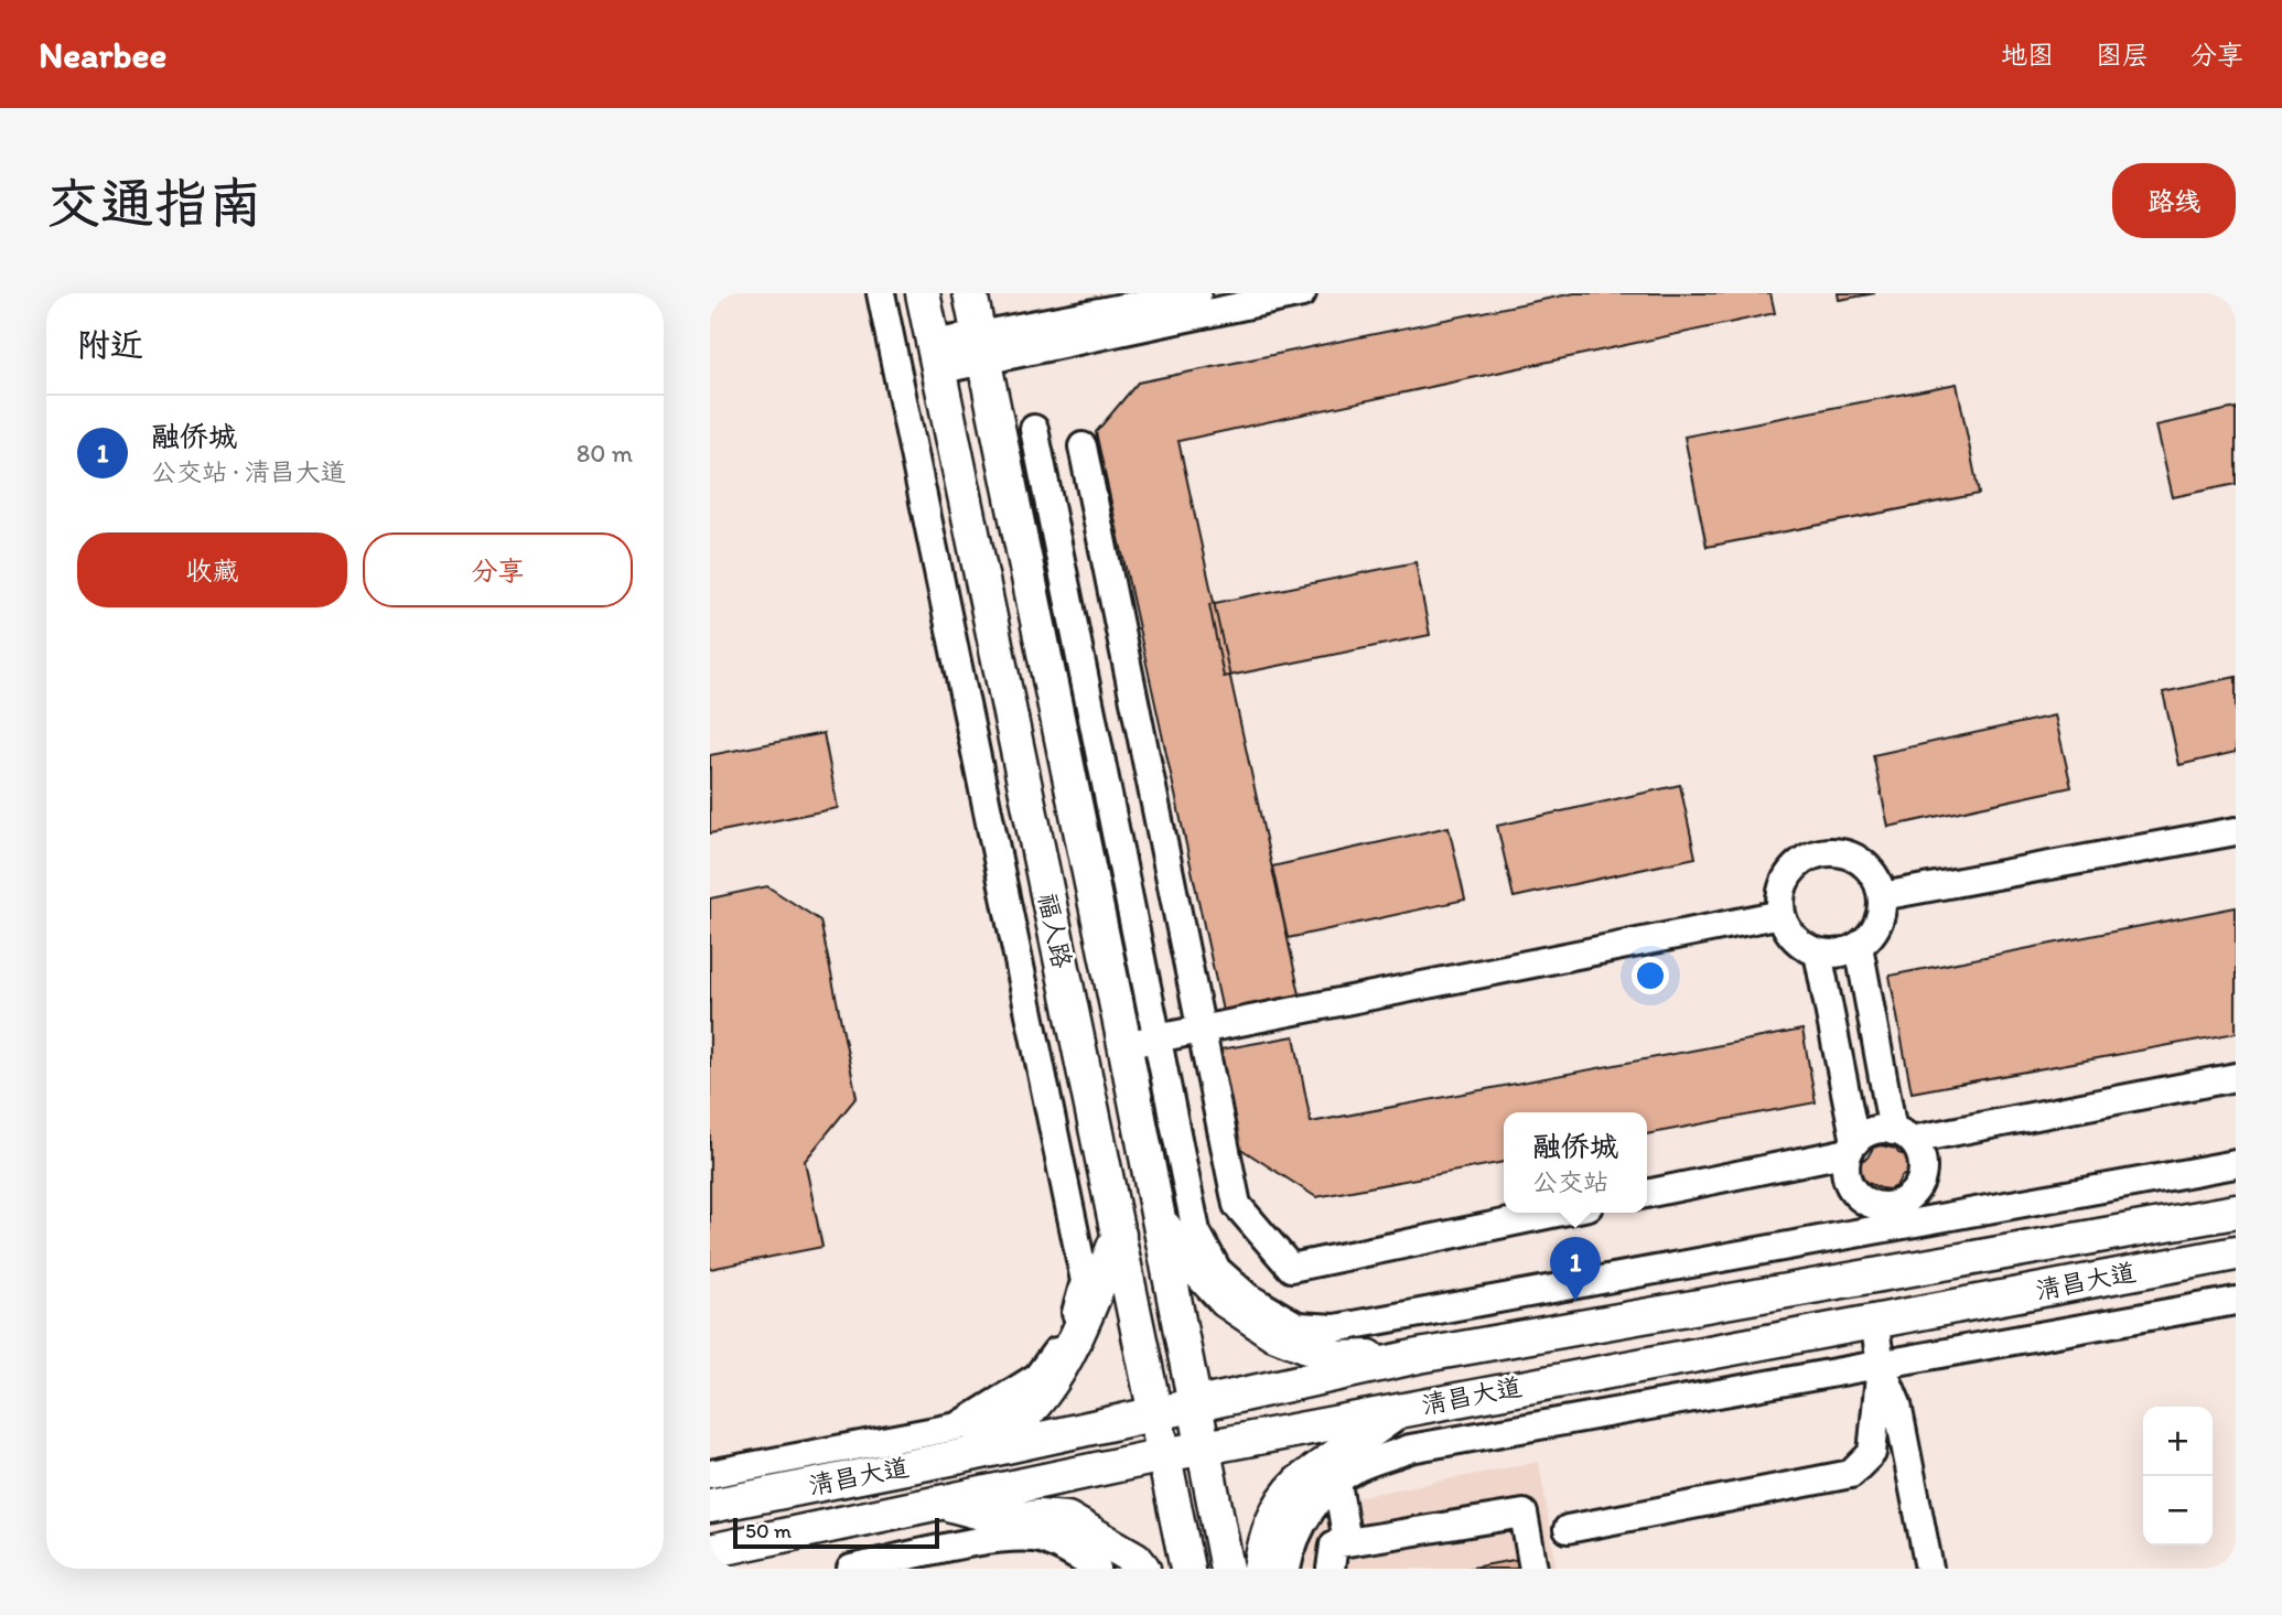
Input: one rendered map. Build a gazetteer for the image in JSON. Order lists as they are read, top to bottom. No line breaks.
{"streets":{"main road":["福人路","清昌大道"]},"crossings":[["福人路","清昌大道"]],"scale_bar":"50 m","page":{"header":"Nearbee","nav":["地图","图层","分享"],"buttons":["路线",["收藏","分享"]],"title":"交通指南","heading":"附近","list":[{"mark":"1","name":"融侨城","note":"公交站 · 清昌大道","value":"80 m"}],"popup":["融侨城","公交站"],"pins":"1","map_buttons":["+","−"],"scale":"50 m"}}
